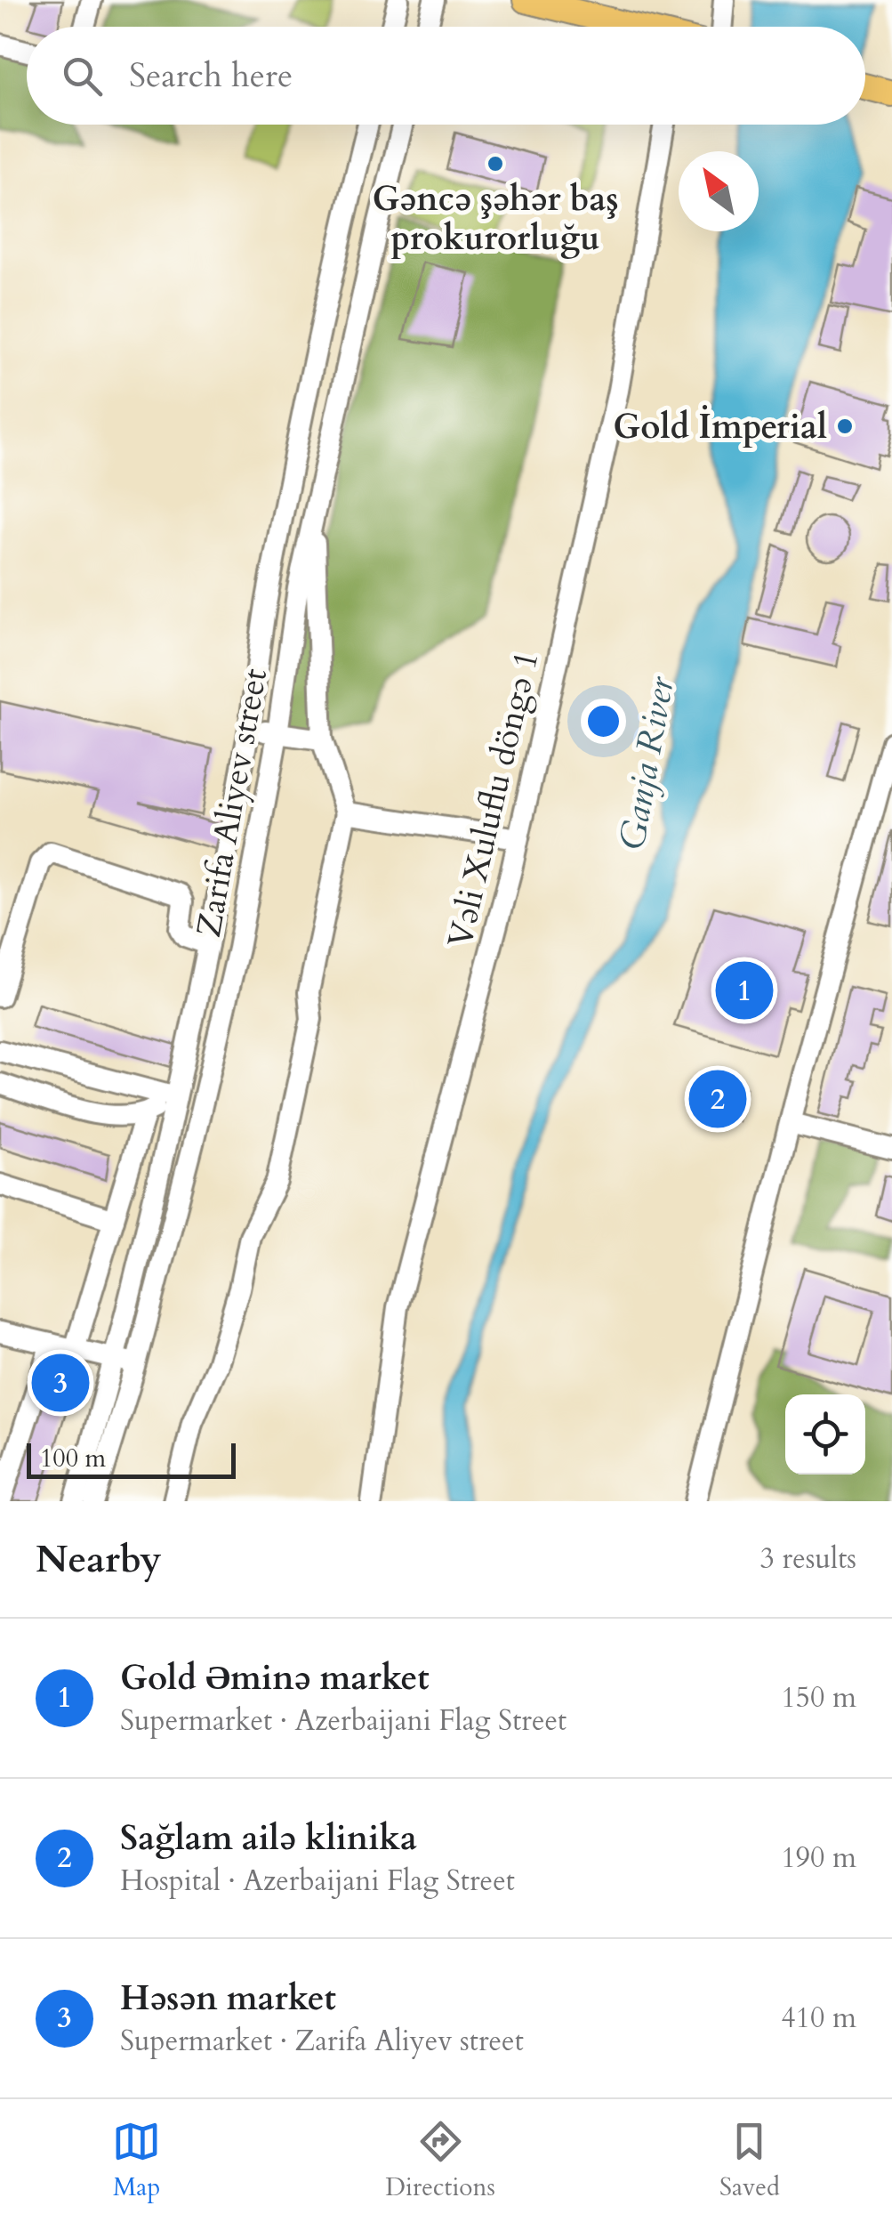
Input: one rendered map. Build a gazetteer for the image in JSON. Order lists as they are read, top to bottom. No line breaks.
{"streets":{"street":["Vəli Xuluflu döngə 1","Zarifa Aliyev street"]},"water":["Ganja River"],"places":["Gəncə şəhər baş prokurorluğu","Gold İmperial"],"scale_bar":"100 m","north":"top left","page":{"search":"Search here","pins":["1","2","3"],"scale":"100 m","heading":["Nearby","3 results"],"list":[{"mark":"1","name":"Gold Əminə market","note":"Supermarket · Azerbaijani Flag Street","value":"150 m"},{"mark":"2","name":"Sağlam ailə klinika","note":"Hospital · Azerbaijani Flag Street","value":"190 m"},{"mark":"3","name":"Həsən market","note":"Supermarket · Zarifa Aliyev street","value":"410 m"}],"nav":["Map","Directions","Saved"]}}
